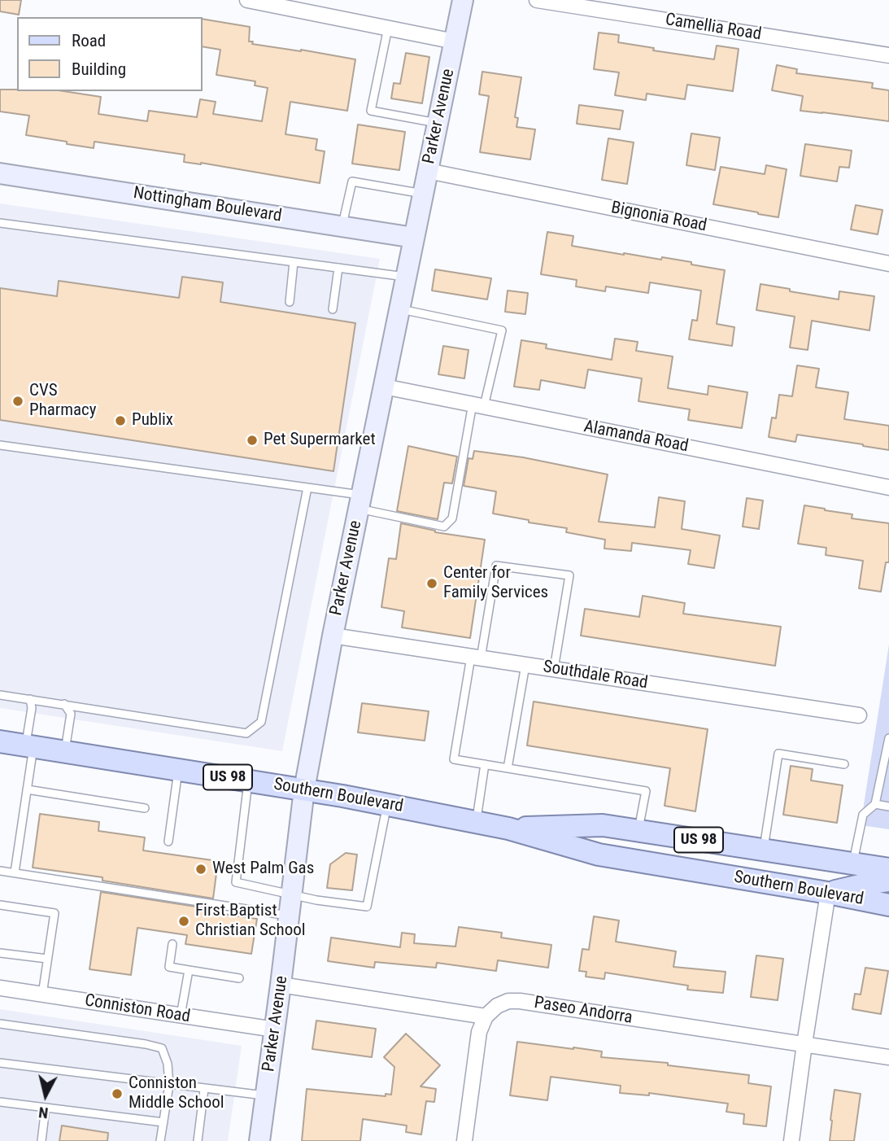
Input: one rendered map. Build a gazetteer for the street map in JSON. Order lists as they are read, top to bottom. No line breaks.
{"streets":{"main road":["US 98","Southern Boulevard"],"street":["Camellia Road","Parker Avenue","Nottingham Boulevard","Bignonia Road","Alamanda Road","Southdale Road","Conniston Road","Paseo Andorra"]},"crossings":[["Parker Avenue","Nottingham Boulevard"],["Parker Avenue","Bignonia Road"],["Parker Avenue","Alamanda Road"],["Parker Avenue","Southdale Road"],["Parker Avenue","Southern Boulevard"],["Parker Avenue","Conniston Road"]],"places":["CVS Pharmacy","Publix","Pet Supermarket","Center for Family Services","West Palm Gas","First Baptist Christian School","Conniston Middle School"],"legend":["Road","Building"],"north":"bottom"}
